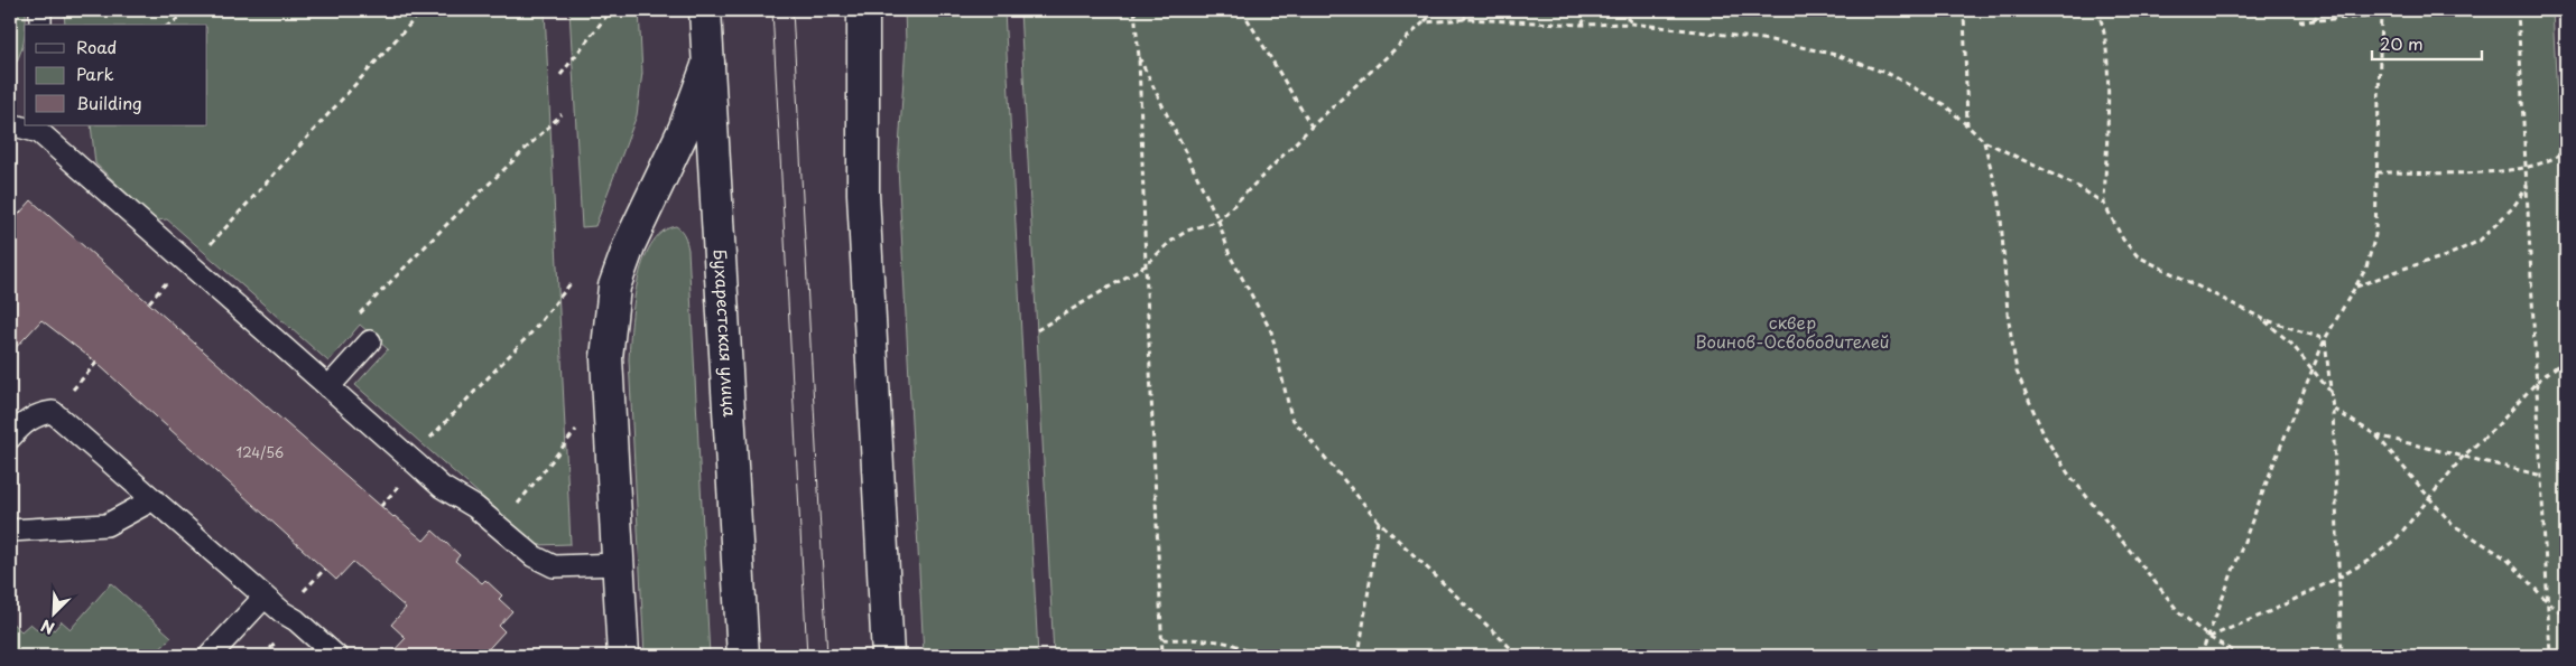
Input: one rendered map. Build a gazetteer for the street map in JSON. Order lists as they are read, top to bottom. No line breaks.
{"streets":{"main road":["Бухарестская улица"]},"parks":["сквер Воинов-Освободителей"],"house_numbers":["124/56"],"legend":["Road","Park","Building"],"scale_bar":"20 m","north":"bottom left"}
